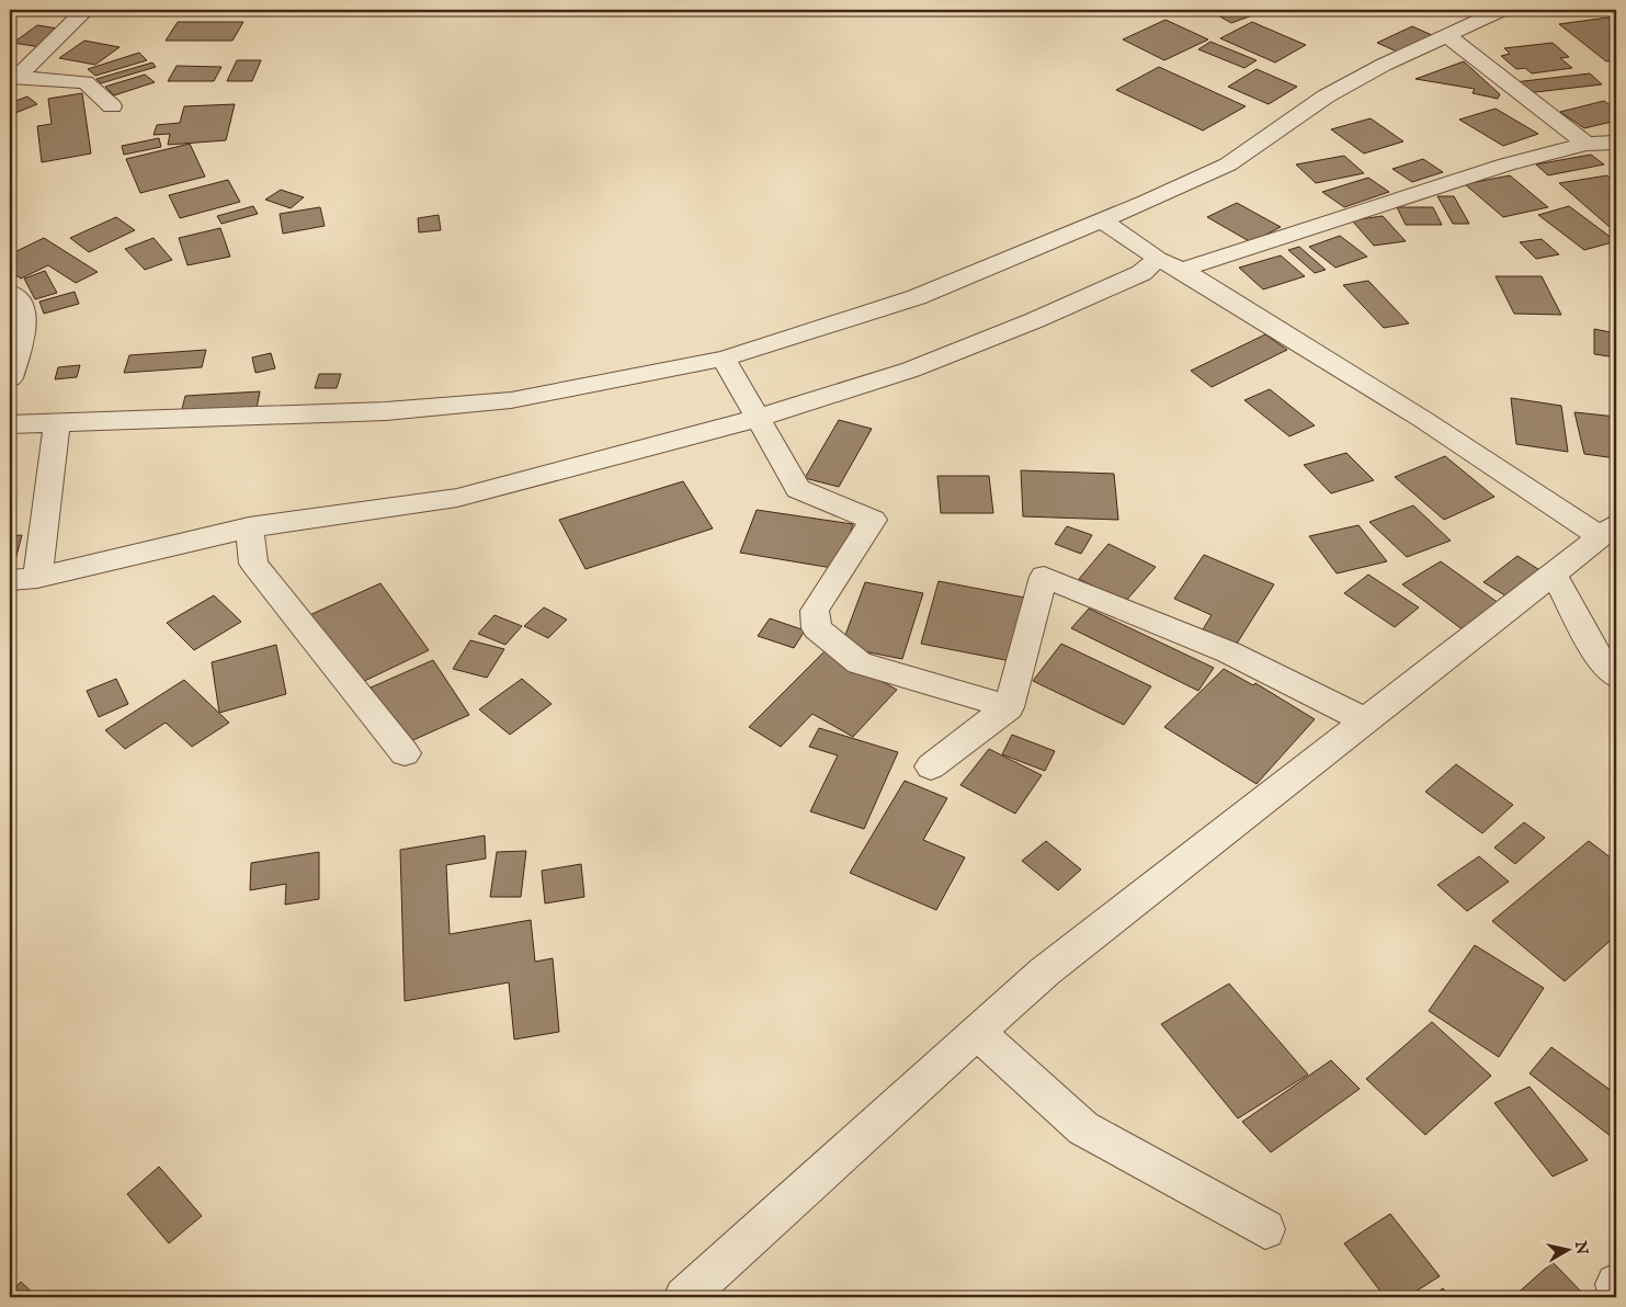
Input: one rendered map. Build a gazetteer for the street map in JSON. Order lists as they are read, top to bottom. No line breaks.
{"north":"right"}
